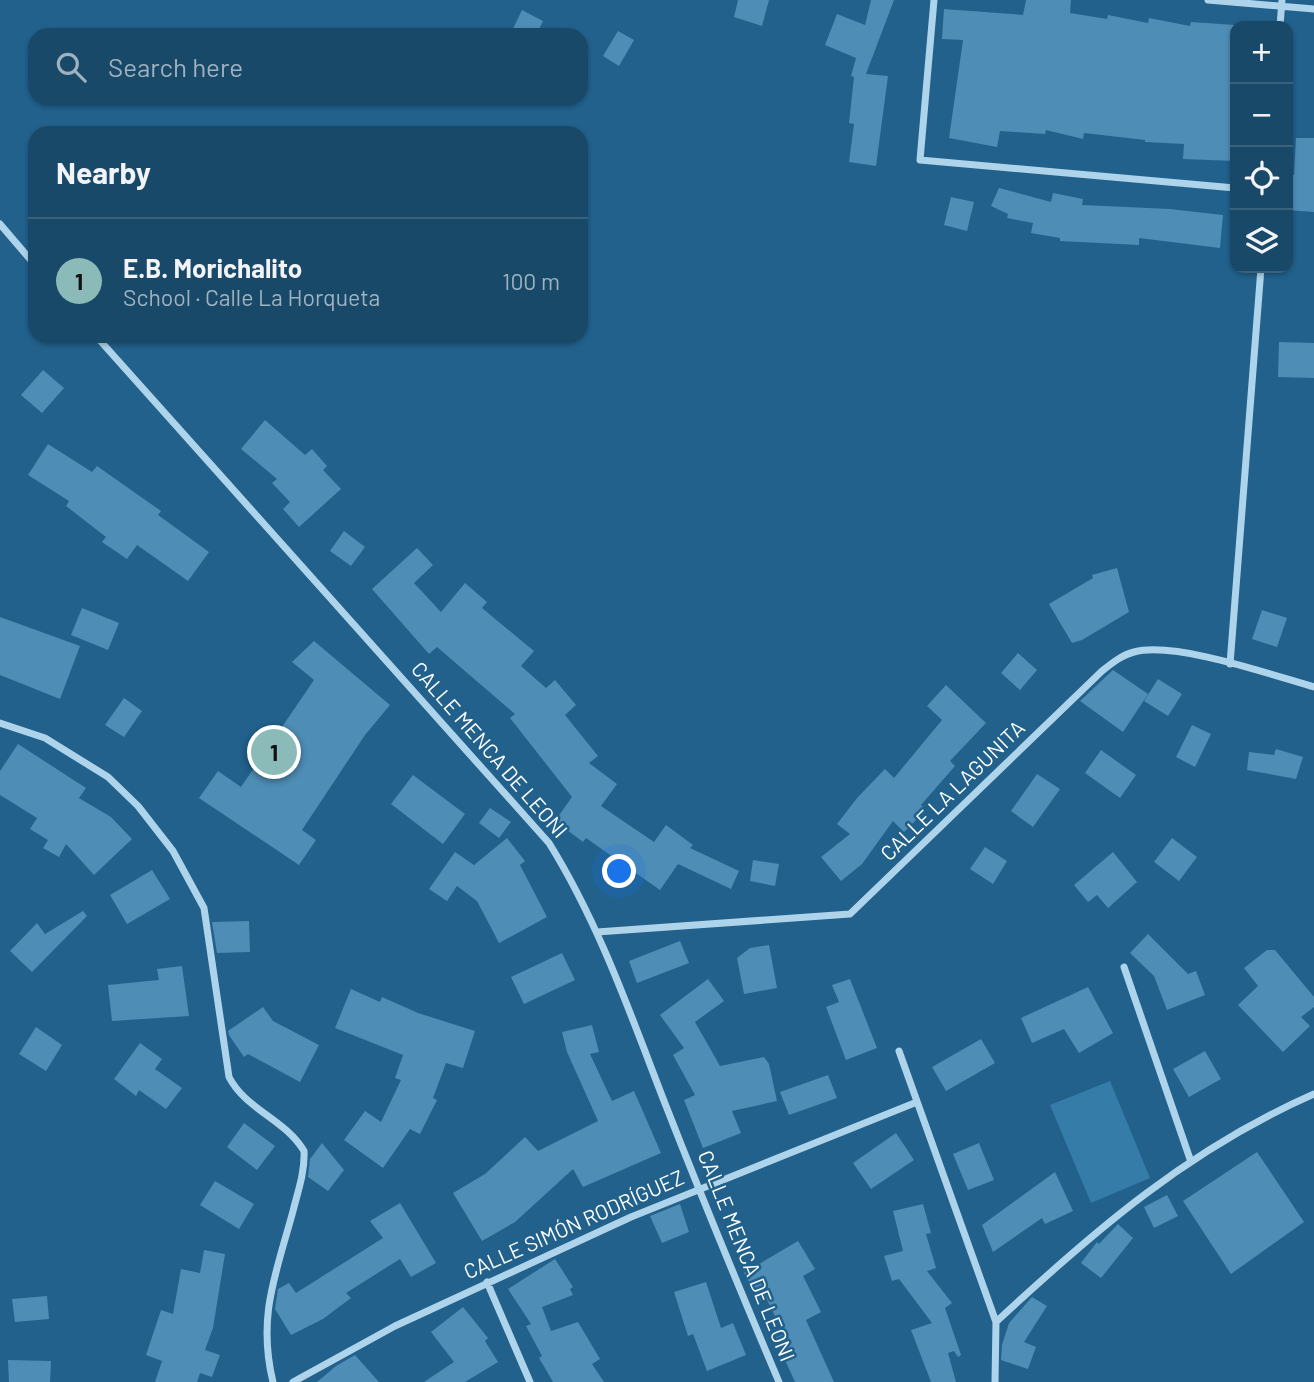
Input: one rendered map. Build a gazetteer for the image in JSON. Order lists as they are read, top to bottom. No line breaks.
{"streets":{"street":["CALLE MENCA DE LEONI","CALLE LA LAGUNITA","CALLE SIMÓN RODRÍGUEZ"]},"crossings":[["CALLE MENCA DE LEONI","CALLE LA LAGUNITA"],["CALLE MENCA DE LEONI","CALLE SIMÓN RODRÍGUEZ"]],"page":{"map_buttons":["+","−"],"search":"Search here","heading":"Nearby","list":[{"mark":"1","name":"E.B. Morichalito","note":"School · Calle La Horqueta","value":"100 m"}],"pins":"1"}}
